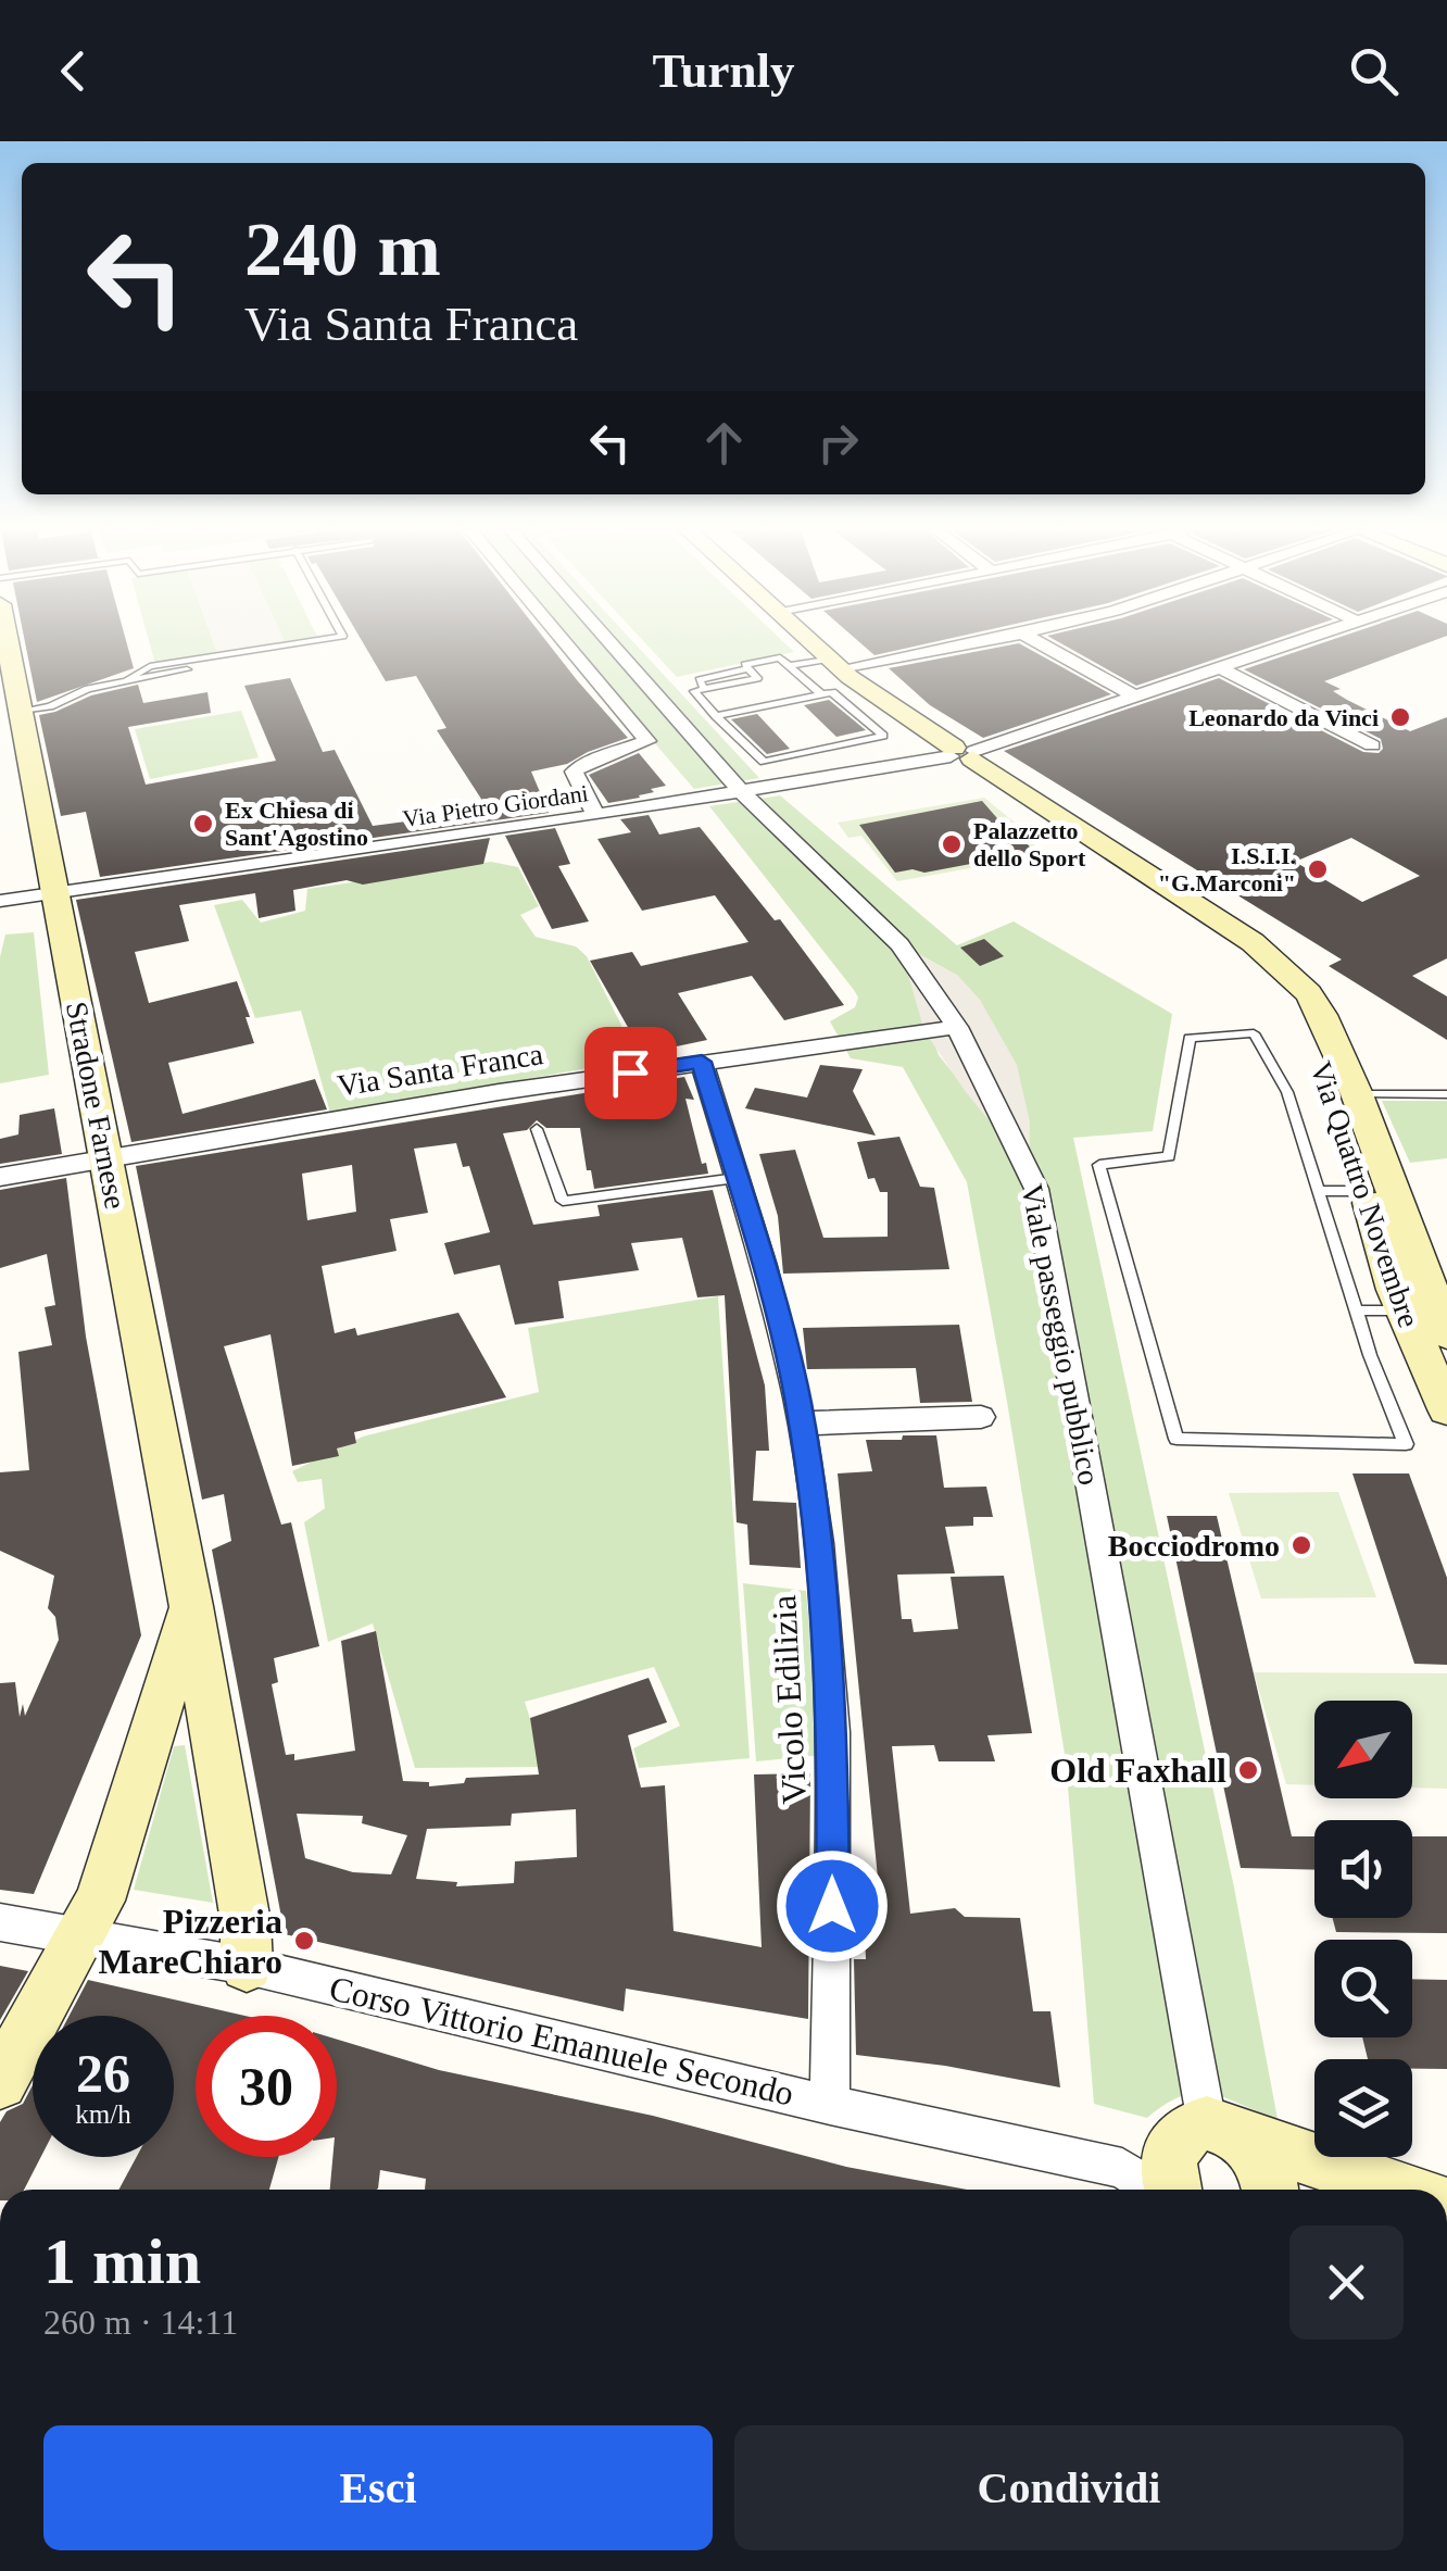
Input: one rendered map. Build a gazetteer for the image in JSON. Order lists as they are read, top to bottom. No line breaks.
{"streets":{"main road":["Stradone Farnese","Via Quattro Novembre"],"street":["Via Pietro Giordani","Via Santa Franca","Viale passeggio pubblico","Vicolo Edilizia","Corso Vittorio Emanuele Secondo"]},"crossings":[["Via Pietro Giordani","Stradone Farnese"],["Via Pietro Giordani","Via Quattro Novembre"],["Via Pietro Giordani","Viale passeggio pubblico"],["Via Santa Franca","Stradone Farnese"],["Via Santa Franca","Viale passeggio pubblico"],["Via Santa Franca","Vicolo Edilizia"],["Stradone Farnese","Corso Vittorio Emanuele Secondo"],["Viale passeggio pubblico","Corso Vittorio Emanuele Secondo"],["Vicolo Edilizia","Corso Vittorio Emanuele Secondo"]],"places":["Leonardo da Vinci","Ex Chiesa di Sant'Agostino","Palazzetto dello Sport","I.S.I.I. \"G.Marconi\"","Bocciodromo","Old Faxhall","Pizzeria MareChiaro"],"north":"bottom left","page":{"header":"Turnly","turn":["240 m","Via Santa Franca"],"speed":"26 km/h","limit":"30","heading":["1 min","260 m · 14:11"],"buttons":["Esci","Condividi"]}}
